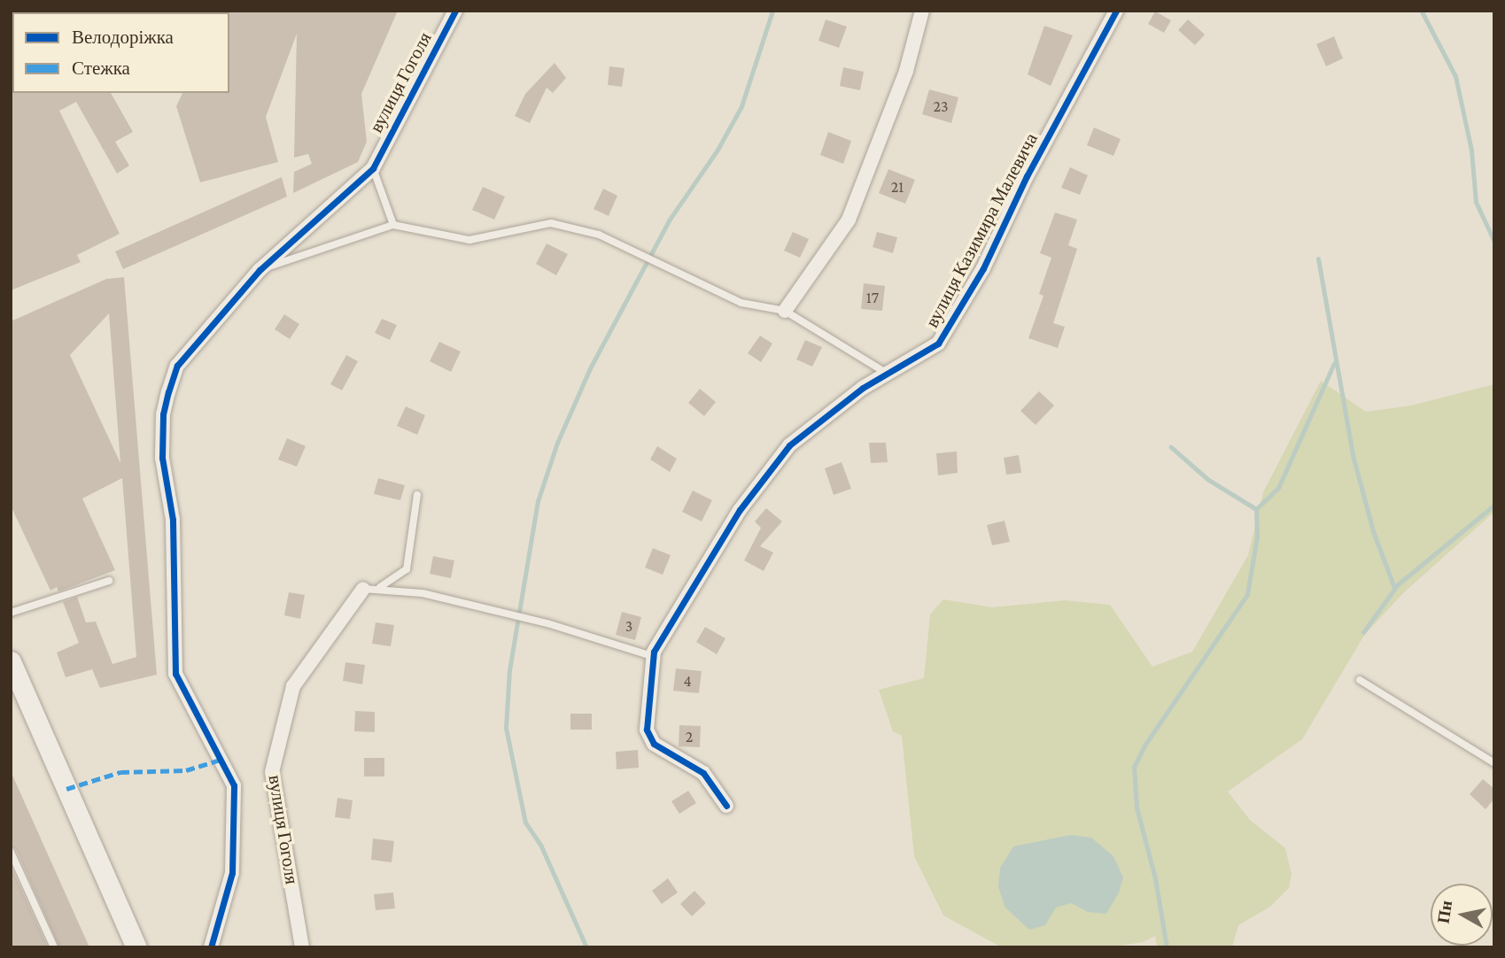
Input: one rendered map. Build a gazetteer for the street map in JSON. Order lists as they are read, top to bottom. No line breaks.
{"streets":{"street":["вулиця Гоголя","вулиця Казимира Малевича"]},"house_numbers":["23","21","17","3","4","2"],"legend":["Велодоріжка","Стежка"],"north":"left"}
